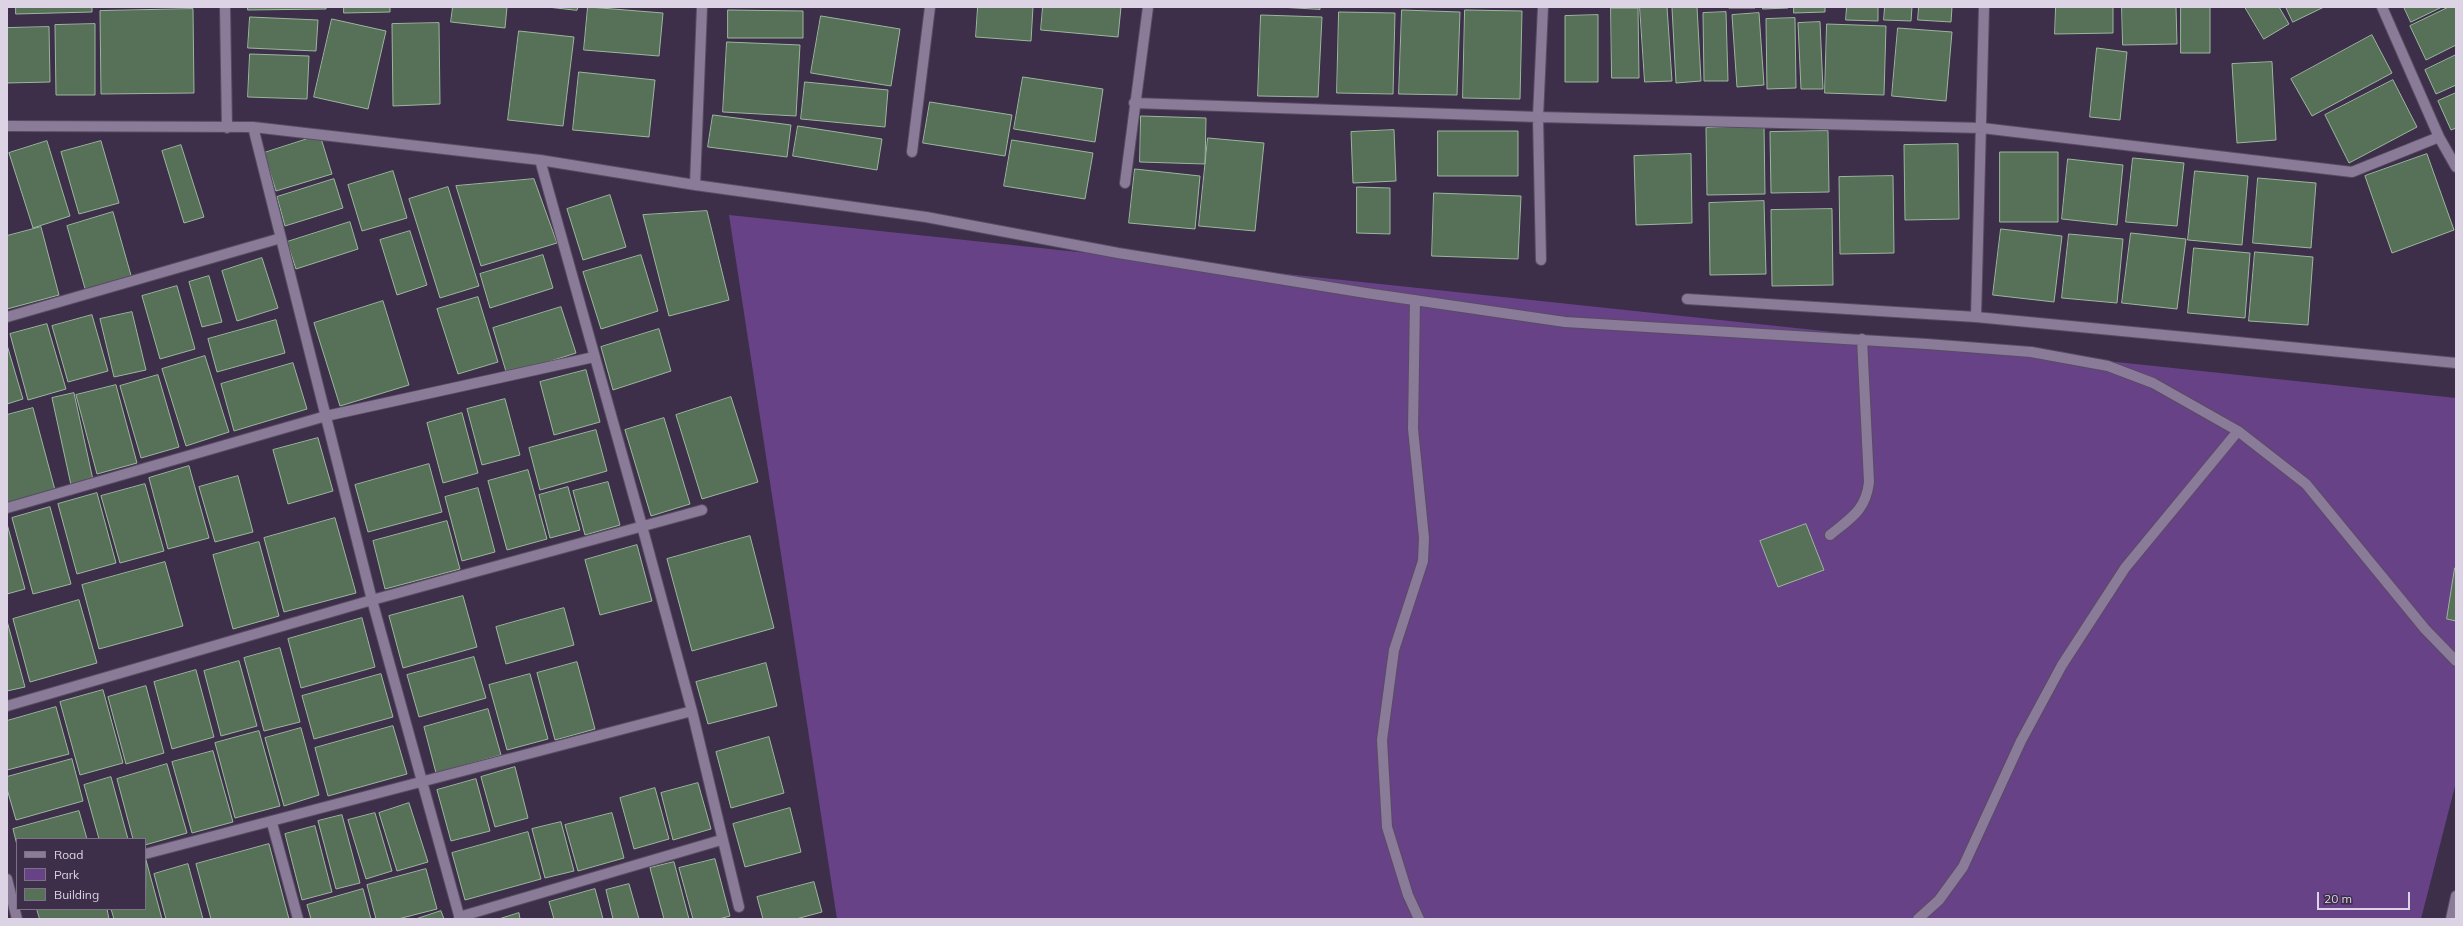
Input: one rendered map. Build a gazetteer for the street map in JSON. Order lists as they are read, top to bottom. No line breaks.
{"legend":["Road","Park","Building"],"scale_bar":"20 m"}
